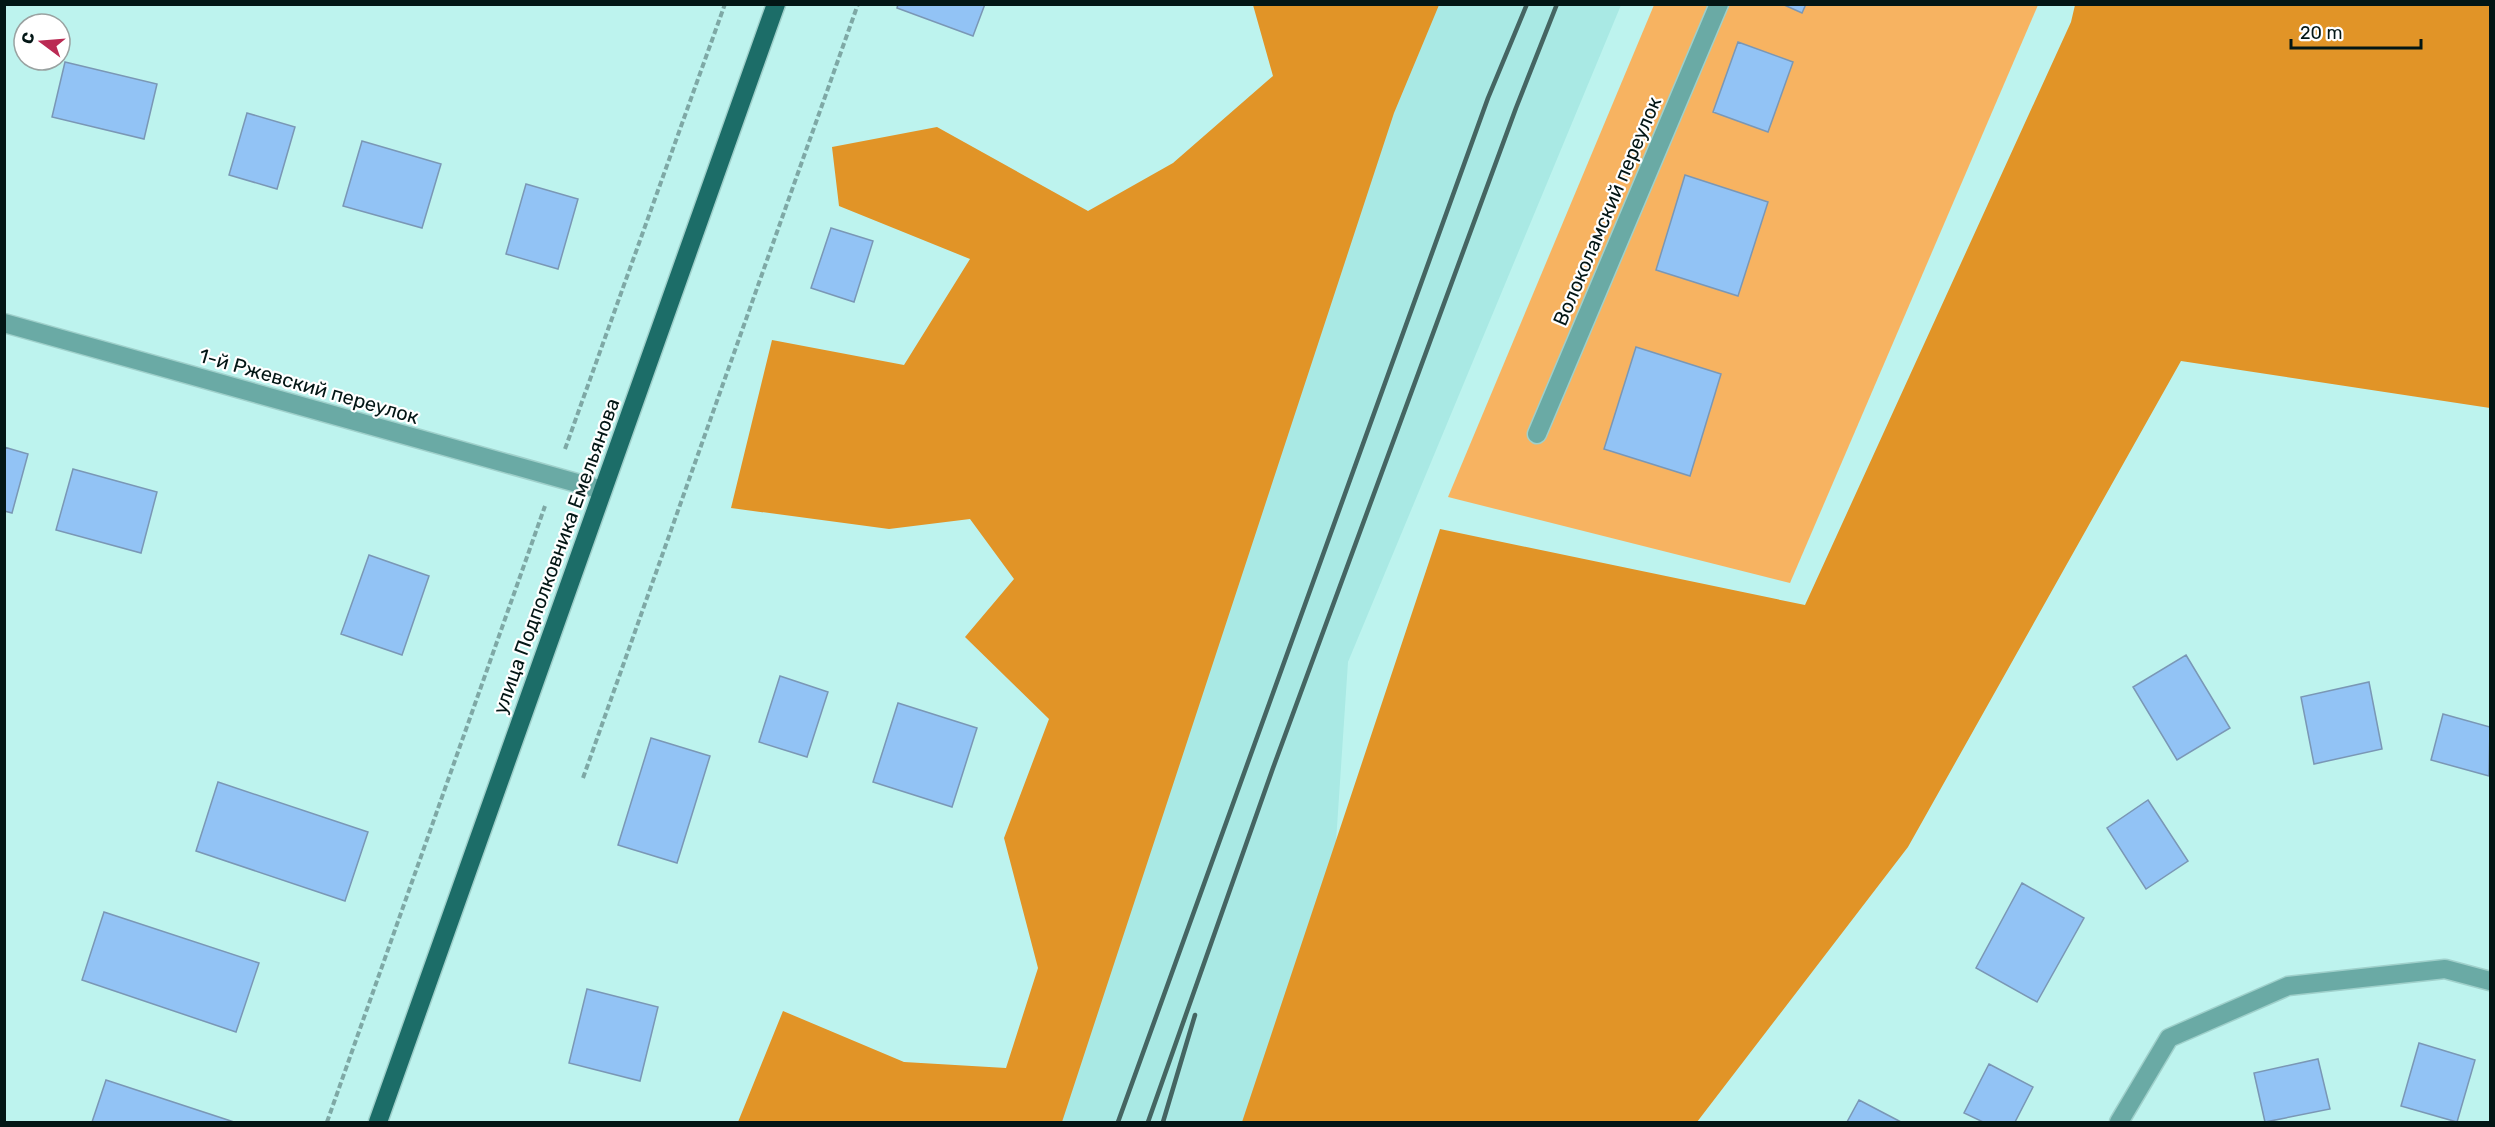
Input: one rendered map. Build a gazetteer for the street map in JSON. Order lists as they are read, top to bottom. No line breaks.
{"streets":{"main road":["улица Подполковника Емельянова"],"street":["Волоколамский переулок","1-й Ржевский переулок"]},"crossings":[["1-й Ржевский переулок","улица Подполковника Емельянова"]],"scale_bar":"20 m","north":"left"}
